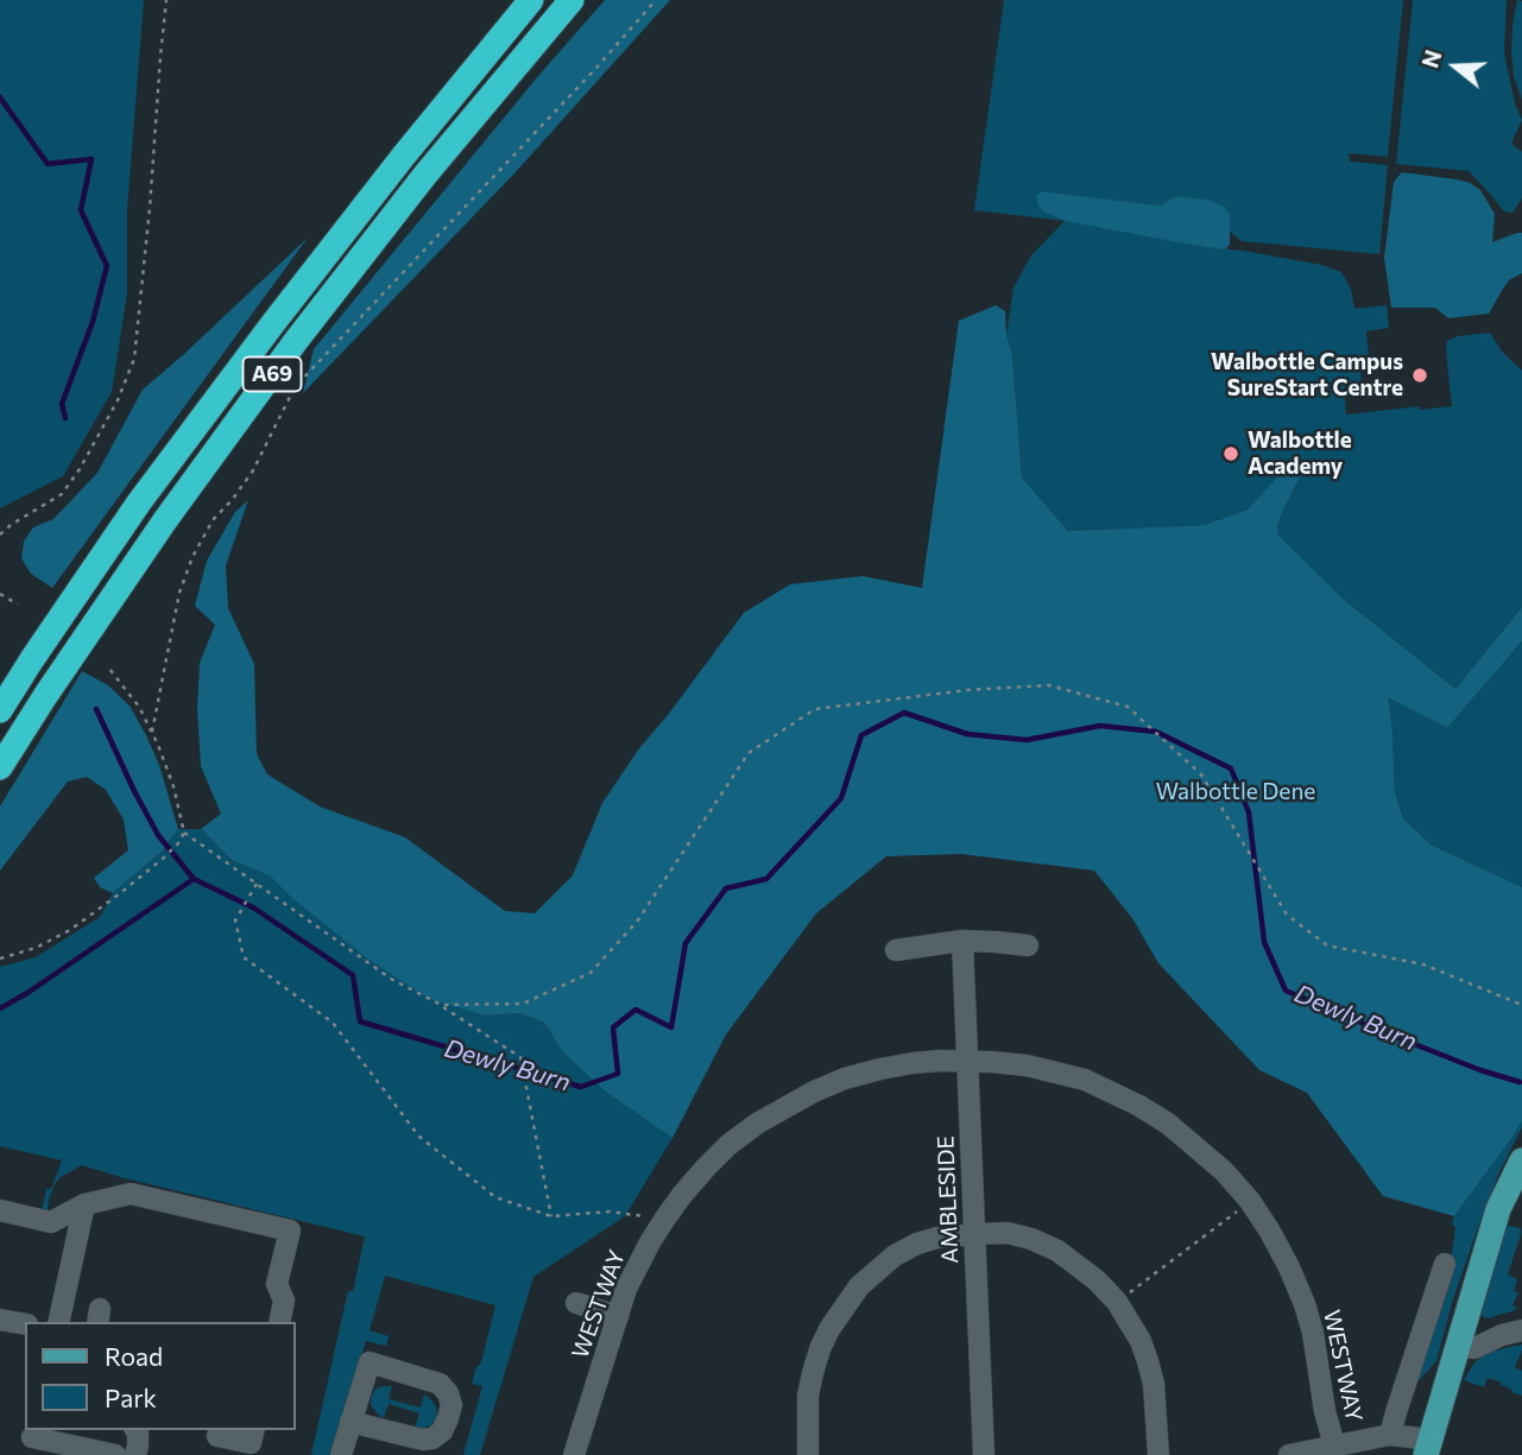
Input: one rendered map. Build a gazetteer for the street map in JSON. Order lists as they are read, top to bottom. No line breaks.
{"streets":{"highway":["A69"],"street":["AMBLESIDE","WESTWAY"]},"crossings":[["AMBLESIDE","WESTWAY"]],"water":["Dewly Burn"],"parks":["Walbottle Dene"],"places":["Walbottle Campus SureStart Centre","Walbottle Academy"],"legend":["Road","Park"],"north":"left"}
